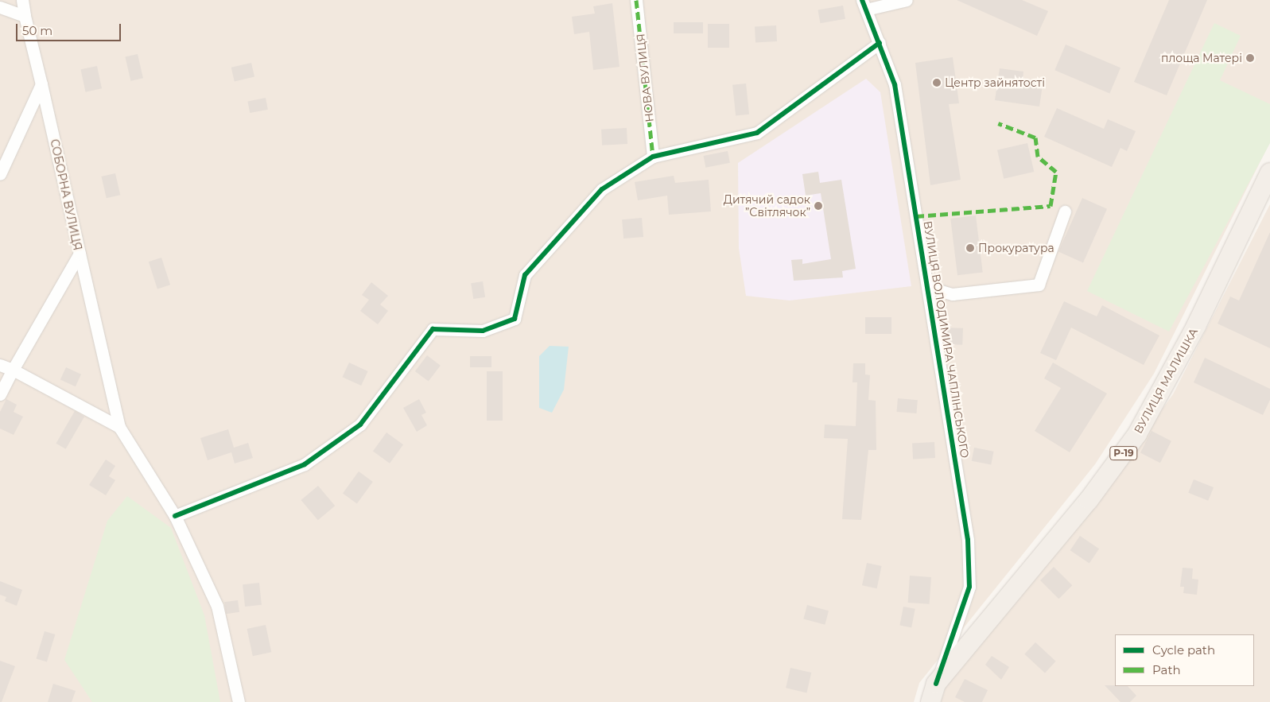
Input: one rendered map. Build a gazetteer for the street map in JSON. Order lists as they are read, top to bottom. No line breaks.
{"streets":{"main road":["ВУЛИЦЯ МАЛИШКА","Р-19"],"street":["НОВА ВУЛИЦЯ","СОБОРНА ВУЛИЦЯ","ВУЛИЦЯ ВОЛОДИМИРА ЧАПЛІНСЬКОГО"]},"crossings":[["ВУЛИЦЯ ВОЛОДИМИРА ЧАПЛІНСЬКОГО","ВУЛИЦЯ МАЛИШКА"]],"places":["площа Матері","Центр зайнятості","Дитячий садок ”Світлячок”","Прокуратура"],"legend":["Cycle path","Path"],"scale_bar":"50 m"}
